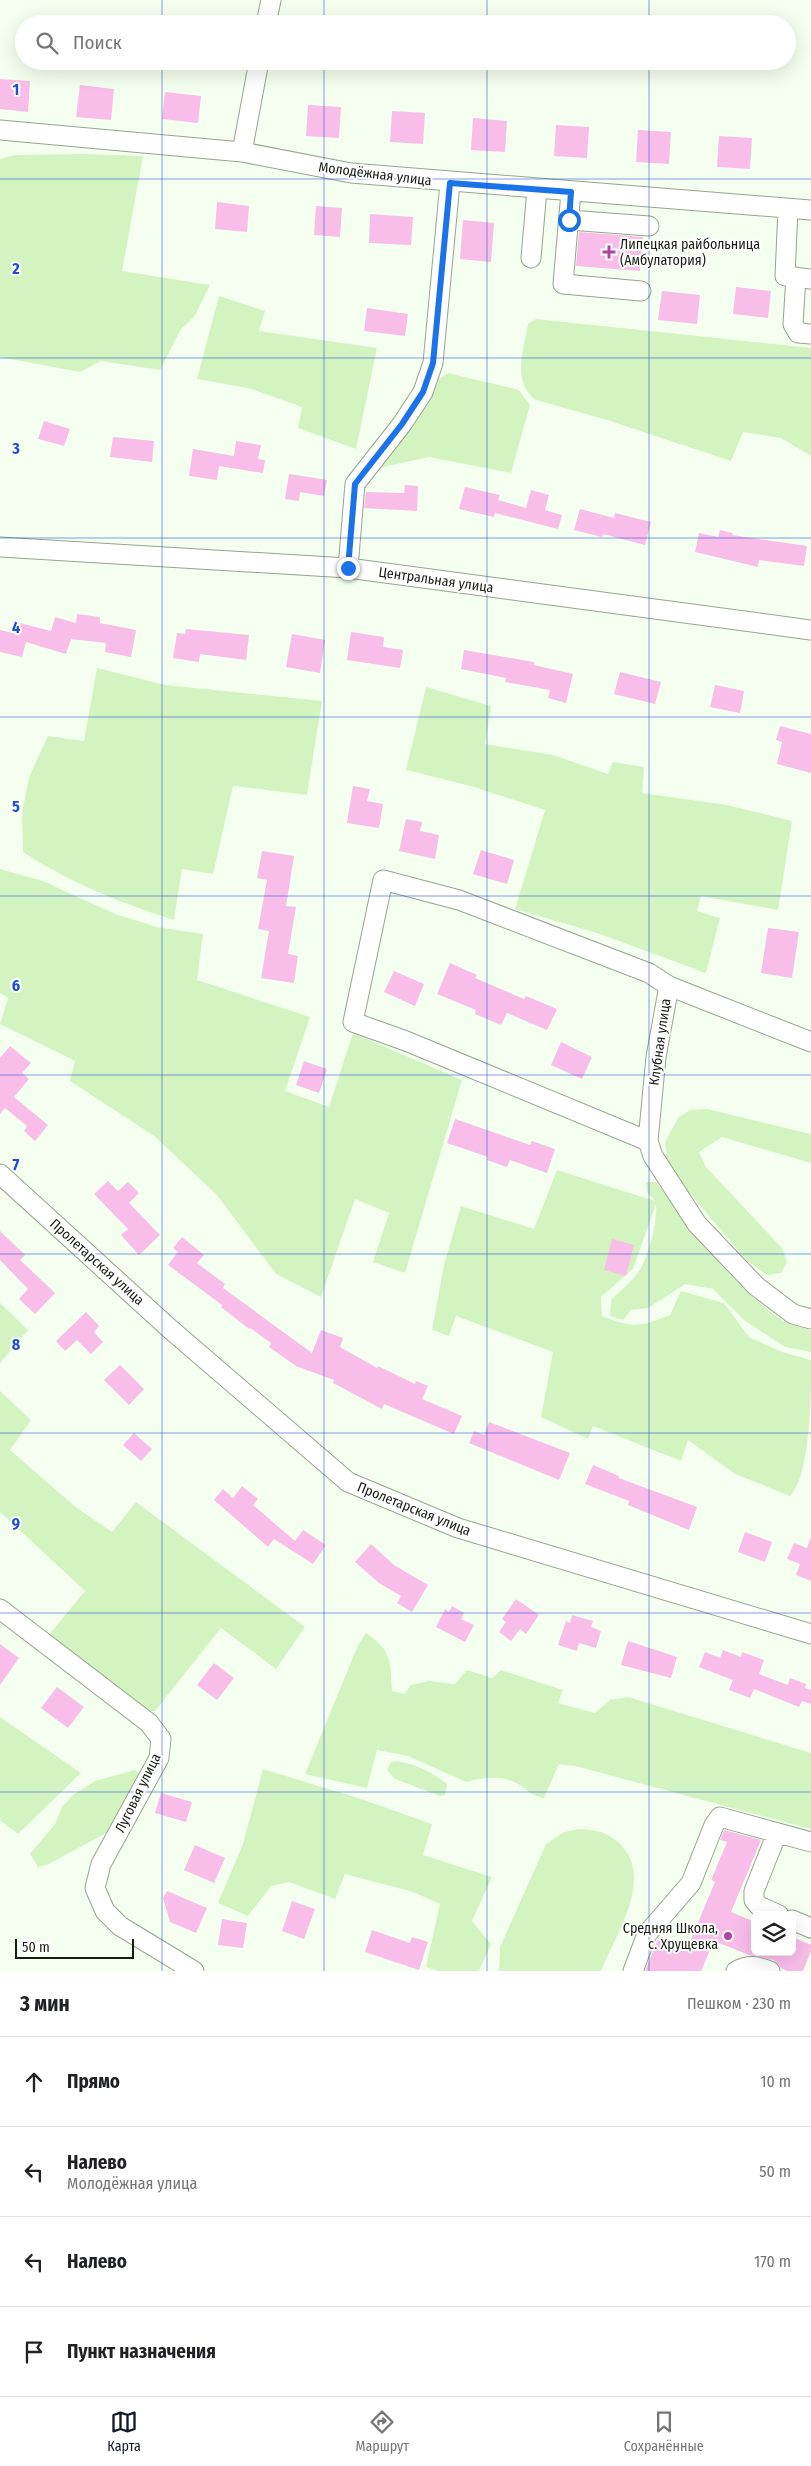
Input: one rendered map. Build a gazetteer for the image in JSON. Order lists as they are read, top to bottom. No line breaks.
{"streets":{"street":["Молодёжная улица","Центральная улица","Клубная улица","Пролетарская улица","Луговая улица"]},"places":{"health":["Липецкая райбольница (Амбулатория)"],"other":["Средняя Школа, с. Хрущевка"]},"scale_bar":"50 m","page":{"search":"Поиск","scale":"50 m","heading":["3 мин","Пешком · 230 m"],"list":[["Прямо","10 m"],["Налево","Молодёжная улица","50 m"],["Налево","170 m"],"Пункт назначения"],"nav":["Карта","Маршрут","Сохранённые"]},"grid":{"rows":["1","2","3","4","5","6","7","8","9"]}}
